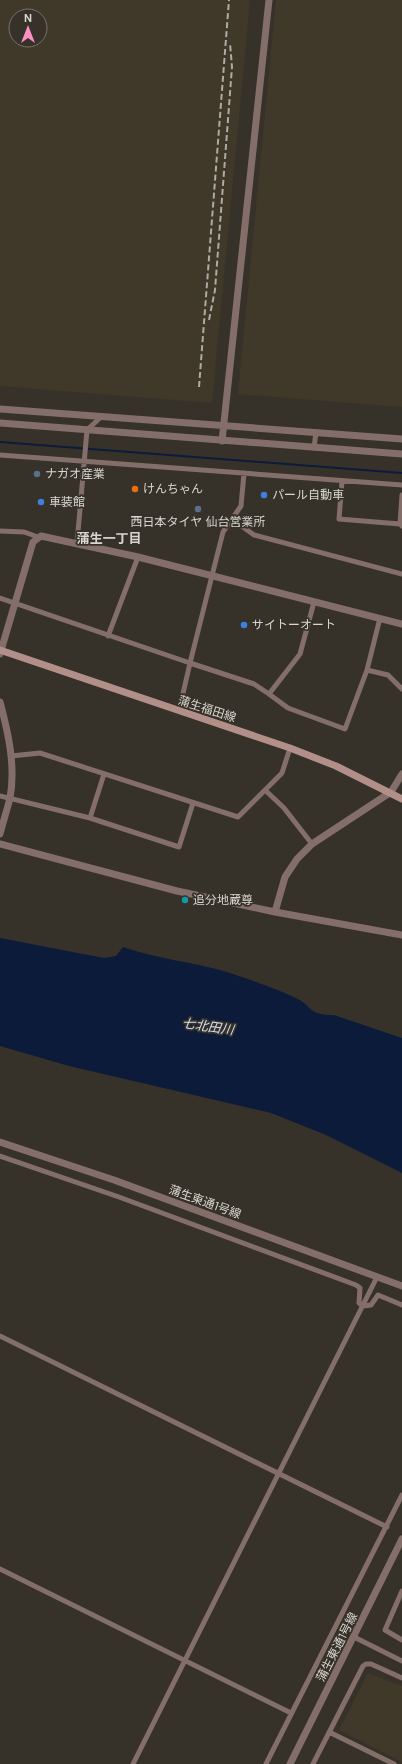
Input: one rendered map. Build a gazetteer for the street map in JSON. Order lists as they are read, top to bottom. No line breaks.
{"streets":{"main road":["蒲生福田線"],"street":["蒲生東通1号線"]},"districts":["蒲生一丁目"],"water":["七北田川"],"places":["ナガオ産業","けんちゃん","パール自動車","車装館","西日本タイヤ 仙台営業所","サイトーオート","追分地蔵尊"],"north":"top"}
